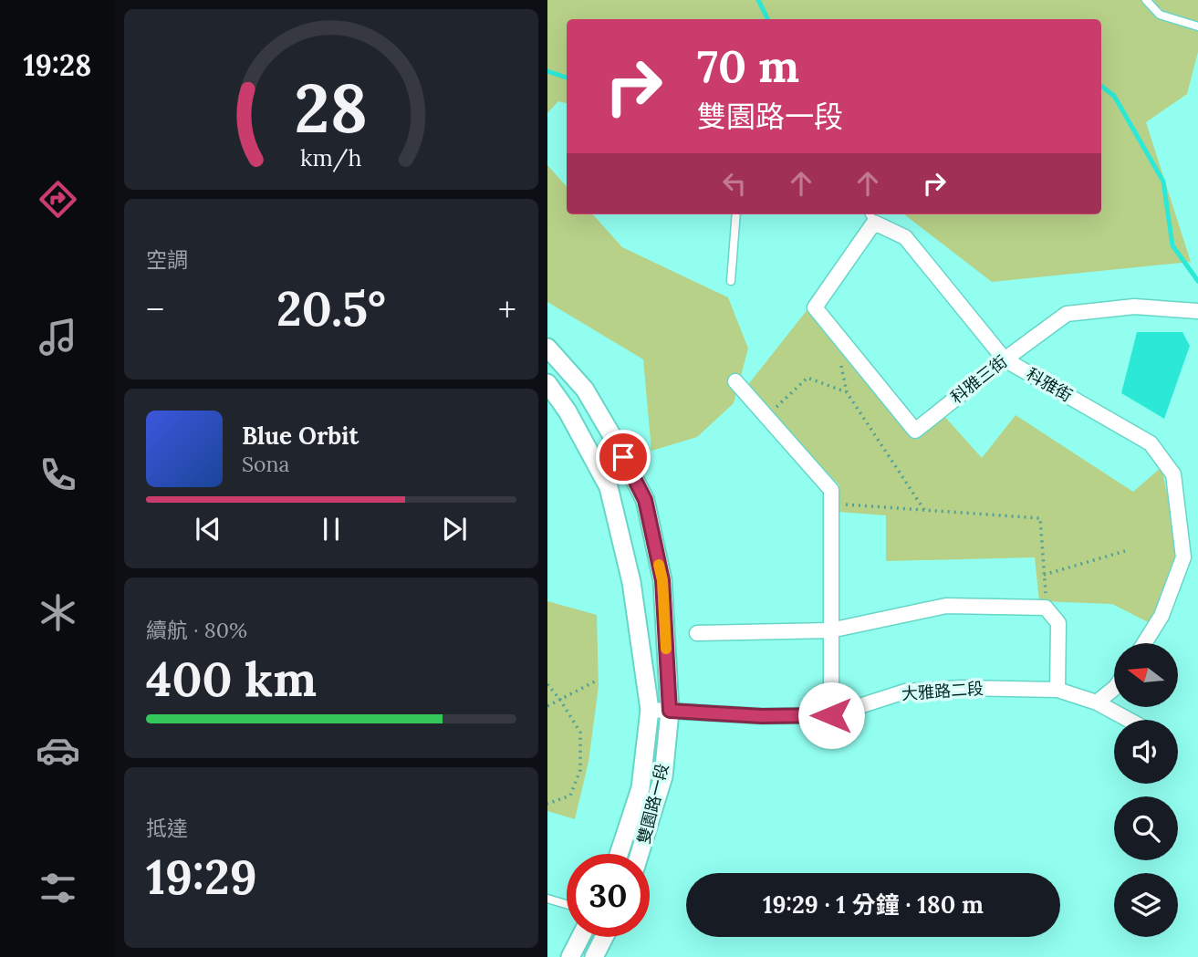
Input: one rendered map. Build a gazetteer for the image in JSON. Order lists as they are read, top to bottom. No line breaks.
{"streets":{"street":["科雅三街","科雅街","大雅路二段","雙園路一段"]},"crossings":[["科雅三街","科雅街"],["大雅路二段","雙園路一段"]],"north":"left","page":{"tabs":"19:28","turn":["70 m","雙園路一段"],"tile":["空調",["續航 · 80%","400 km"],["抵達","19:29"]],"heat":["−","20.5°","+"],"song":["Blue Orbit","Sona"],"limit":"30","trip":"19:29 · 1 分鐘 · 180 m","gauge":["28","km/h"]}}
